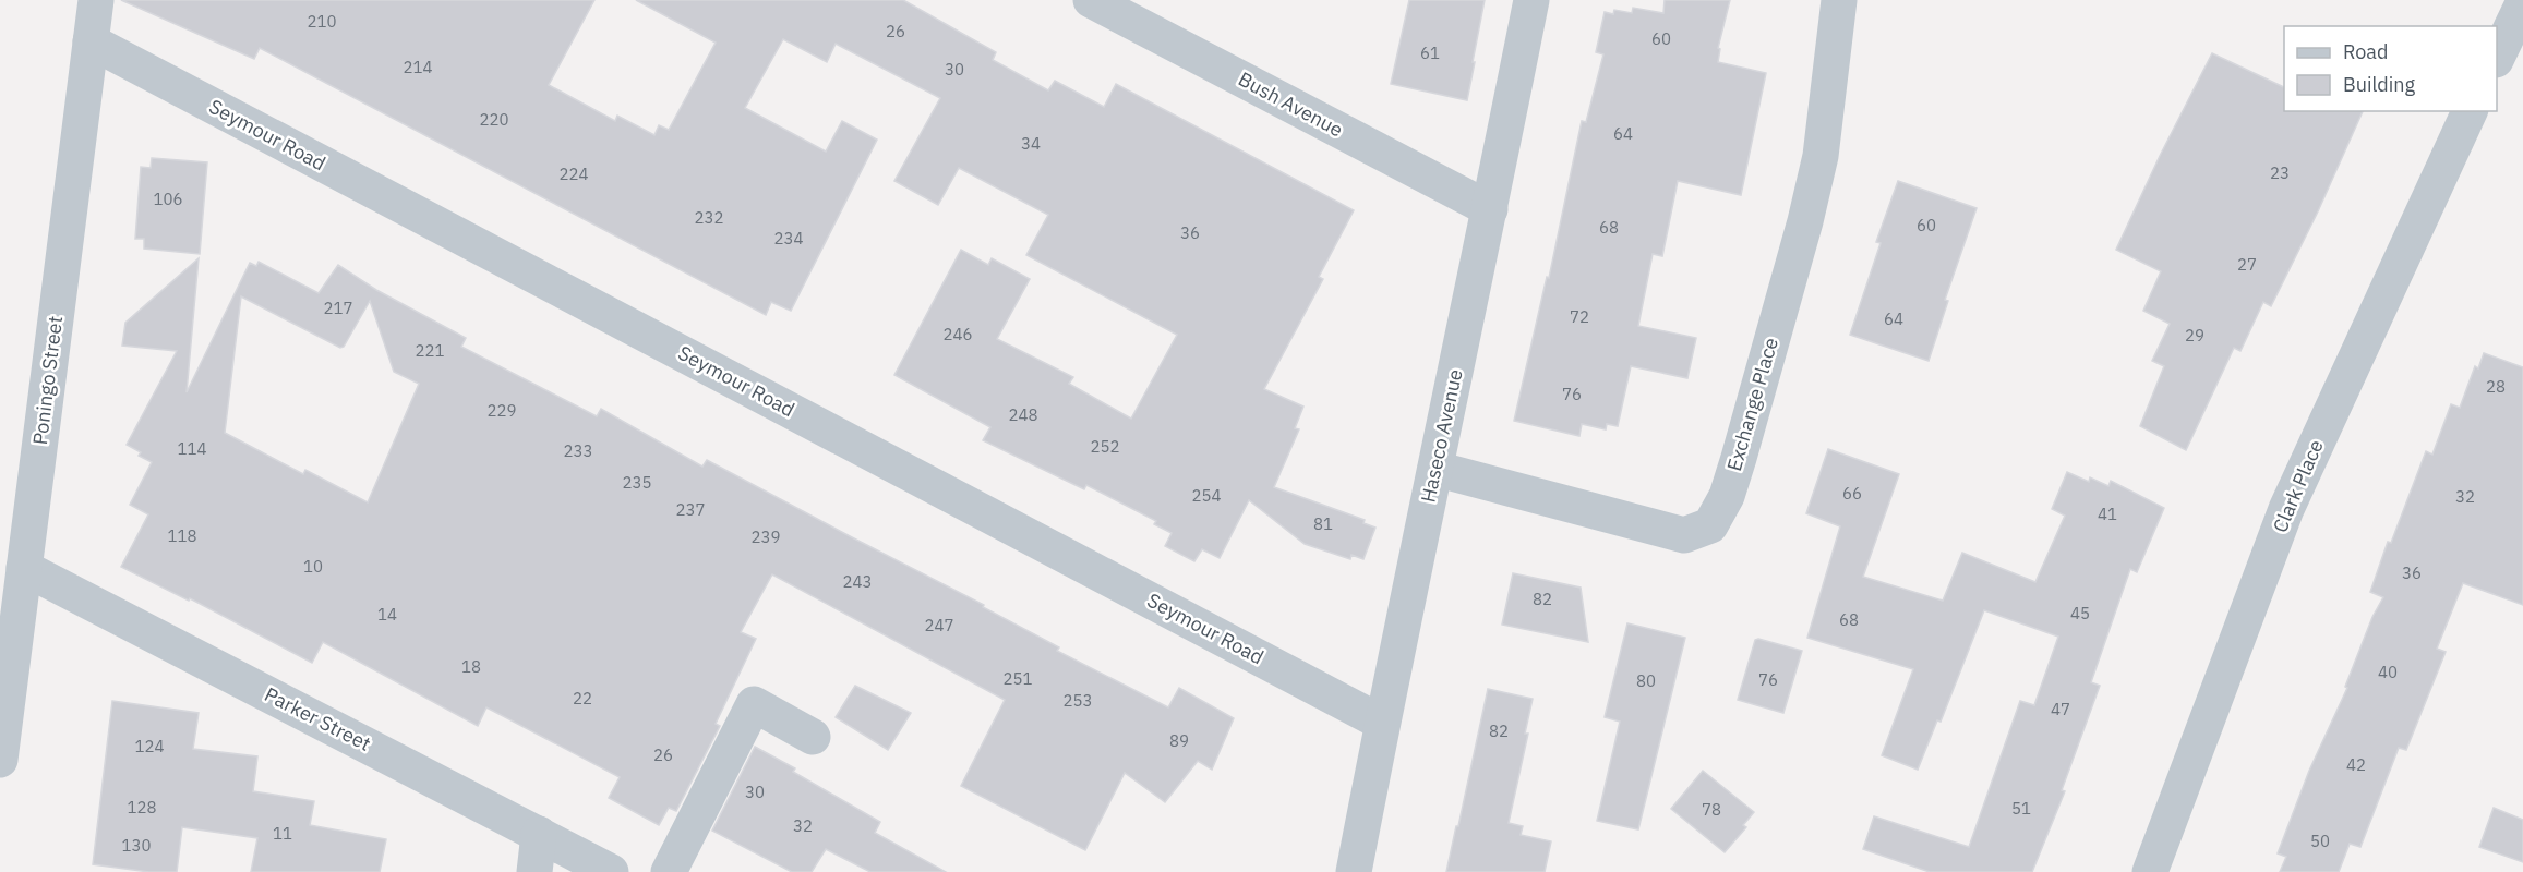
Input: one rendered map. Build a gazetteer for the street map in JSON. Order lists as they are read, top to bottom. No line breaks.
{"streets":{"street":["Bush Avenue","Seymour Road","Poningo Street","Exchange Place","Haseco Avenue","Clark Place","Parker Street"]},"crossings":[["Bush Avenue","Haseco Avenue"],["Seymour Road","Poningo Street"],["Seymour Road","Haseco Avenue"],["Poningo Street","Parker Street"],["Exchange Place","Haseco Avenue"]],"house_numbers":["210","26","60","61","214","30","220","64","34","23","224","106","232","60","68","36","234","27","217","72","64","246","29","221","28","76","229","248","252","114","233","235","66","254","32","237","41","81","118","239","10","36","243","82","45","14","68","247","18","40","251","76","80","22","253","47","82","89","124","26","42","30","128","51","78","32","11","50","130"],"legend":["Road","Building"]}
